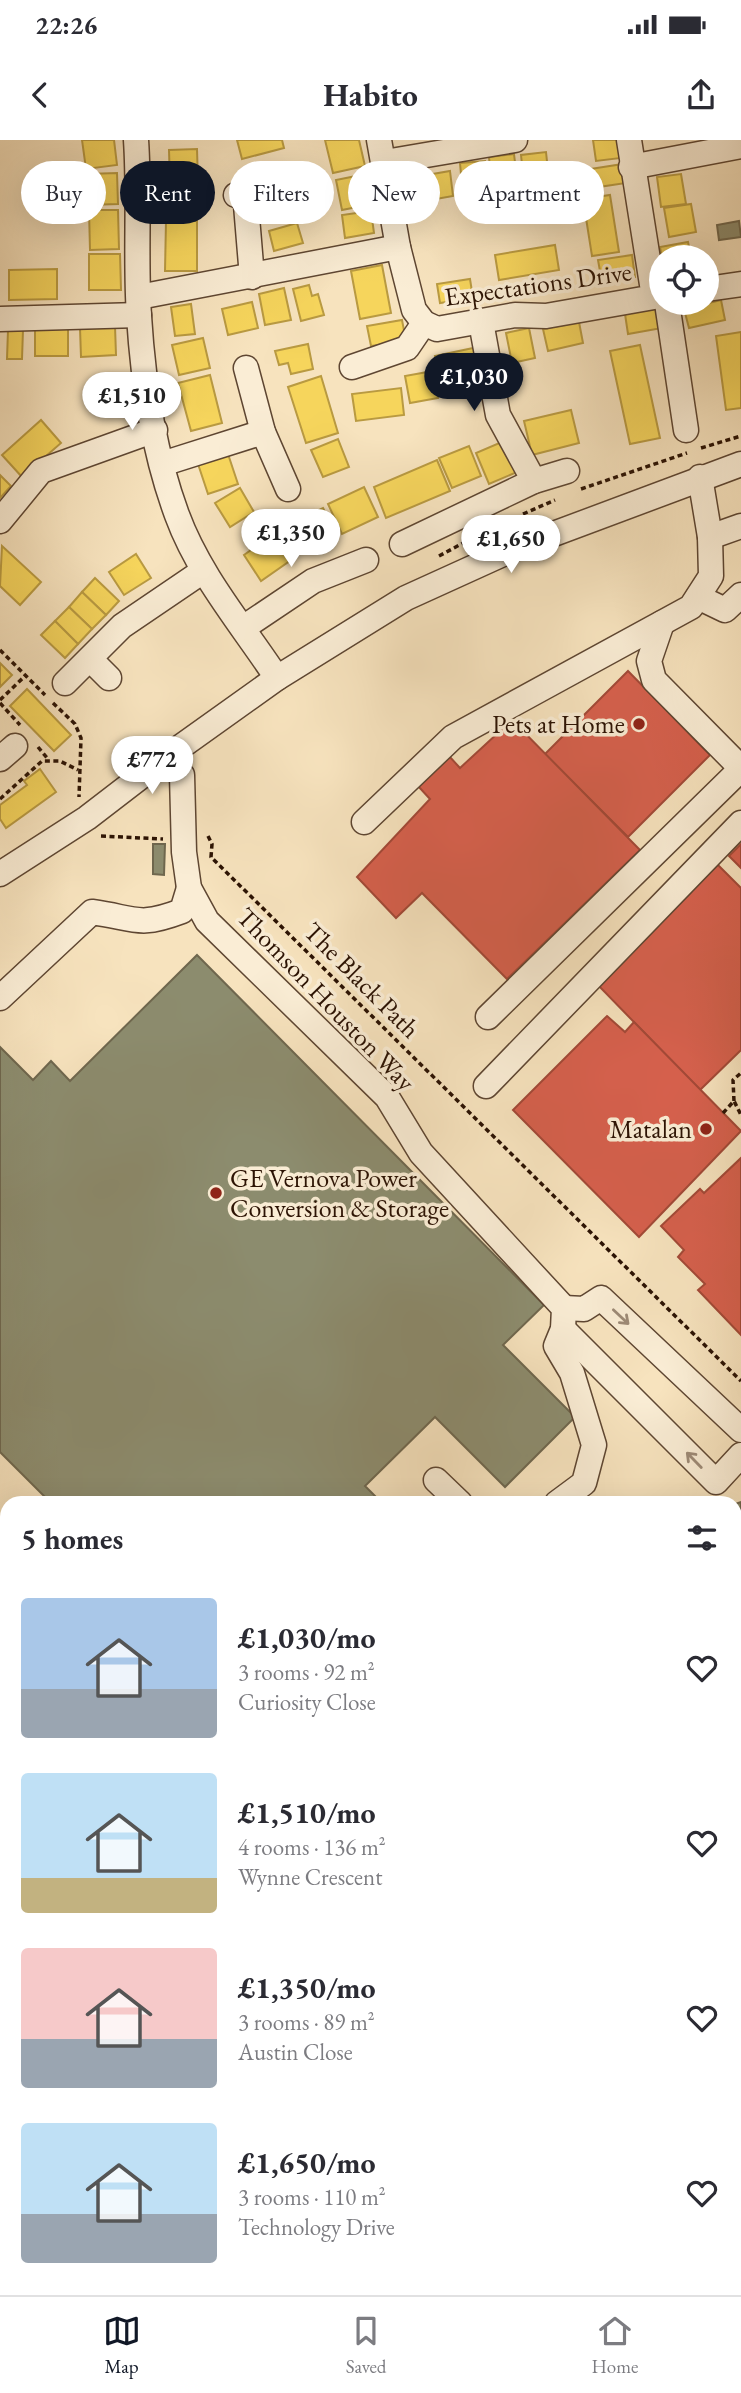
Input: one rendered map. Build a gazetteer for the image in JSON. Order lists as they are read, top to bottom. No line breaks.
{"streets":{"street":["Expectations Drive","Thomson Houston Way"],"path":["The Black Path"]},"crossings":[["The Black Path","Thomson Houston Way"]],"places":["Pets at Home","Matalan","GE Vernova Power Conversion & Storage"],"page":{"status":"22:26","header":"Habito","chip":["Buy","Rent","Filters","New","Apartment"],"price":["£1,030","£1,510","£1,350","£1,650","£772"],"heading":"5 homes","list":[{"name":"£1,030/mo","note":"3 rooms · 92 m² · Curiosity Close"},{"name":"£1,510/mo","note":"4 rooms · 136 m² · Wynne Crescent"},{"name":"£1,350/mo","note":"3 rooms · 89 m² · Austin Close"},{"name":"£1,650/mo","note":"3 rooms · 110 m² · Technology Drive"}],"tabs":["Map","Saved","Home"]}}
